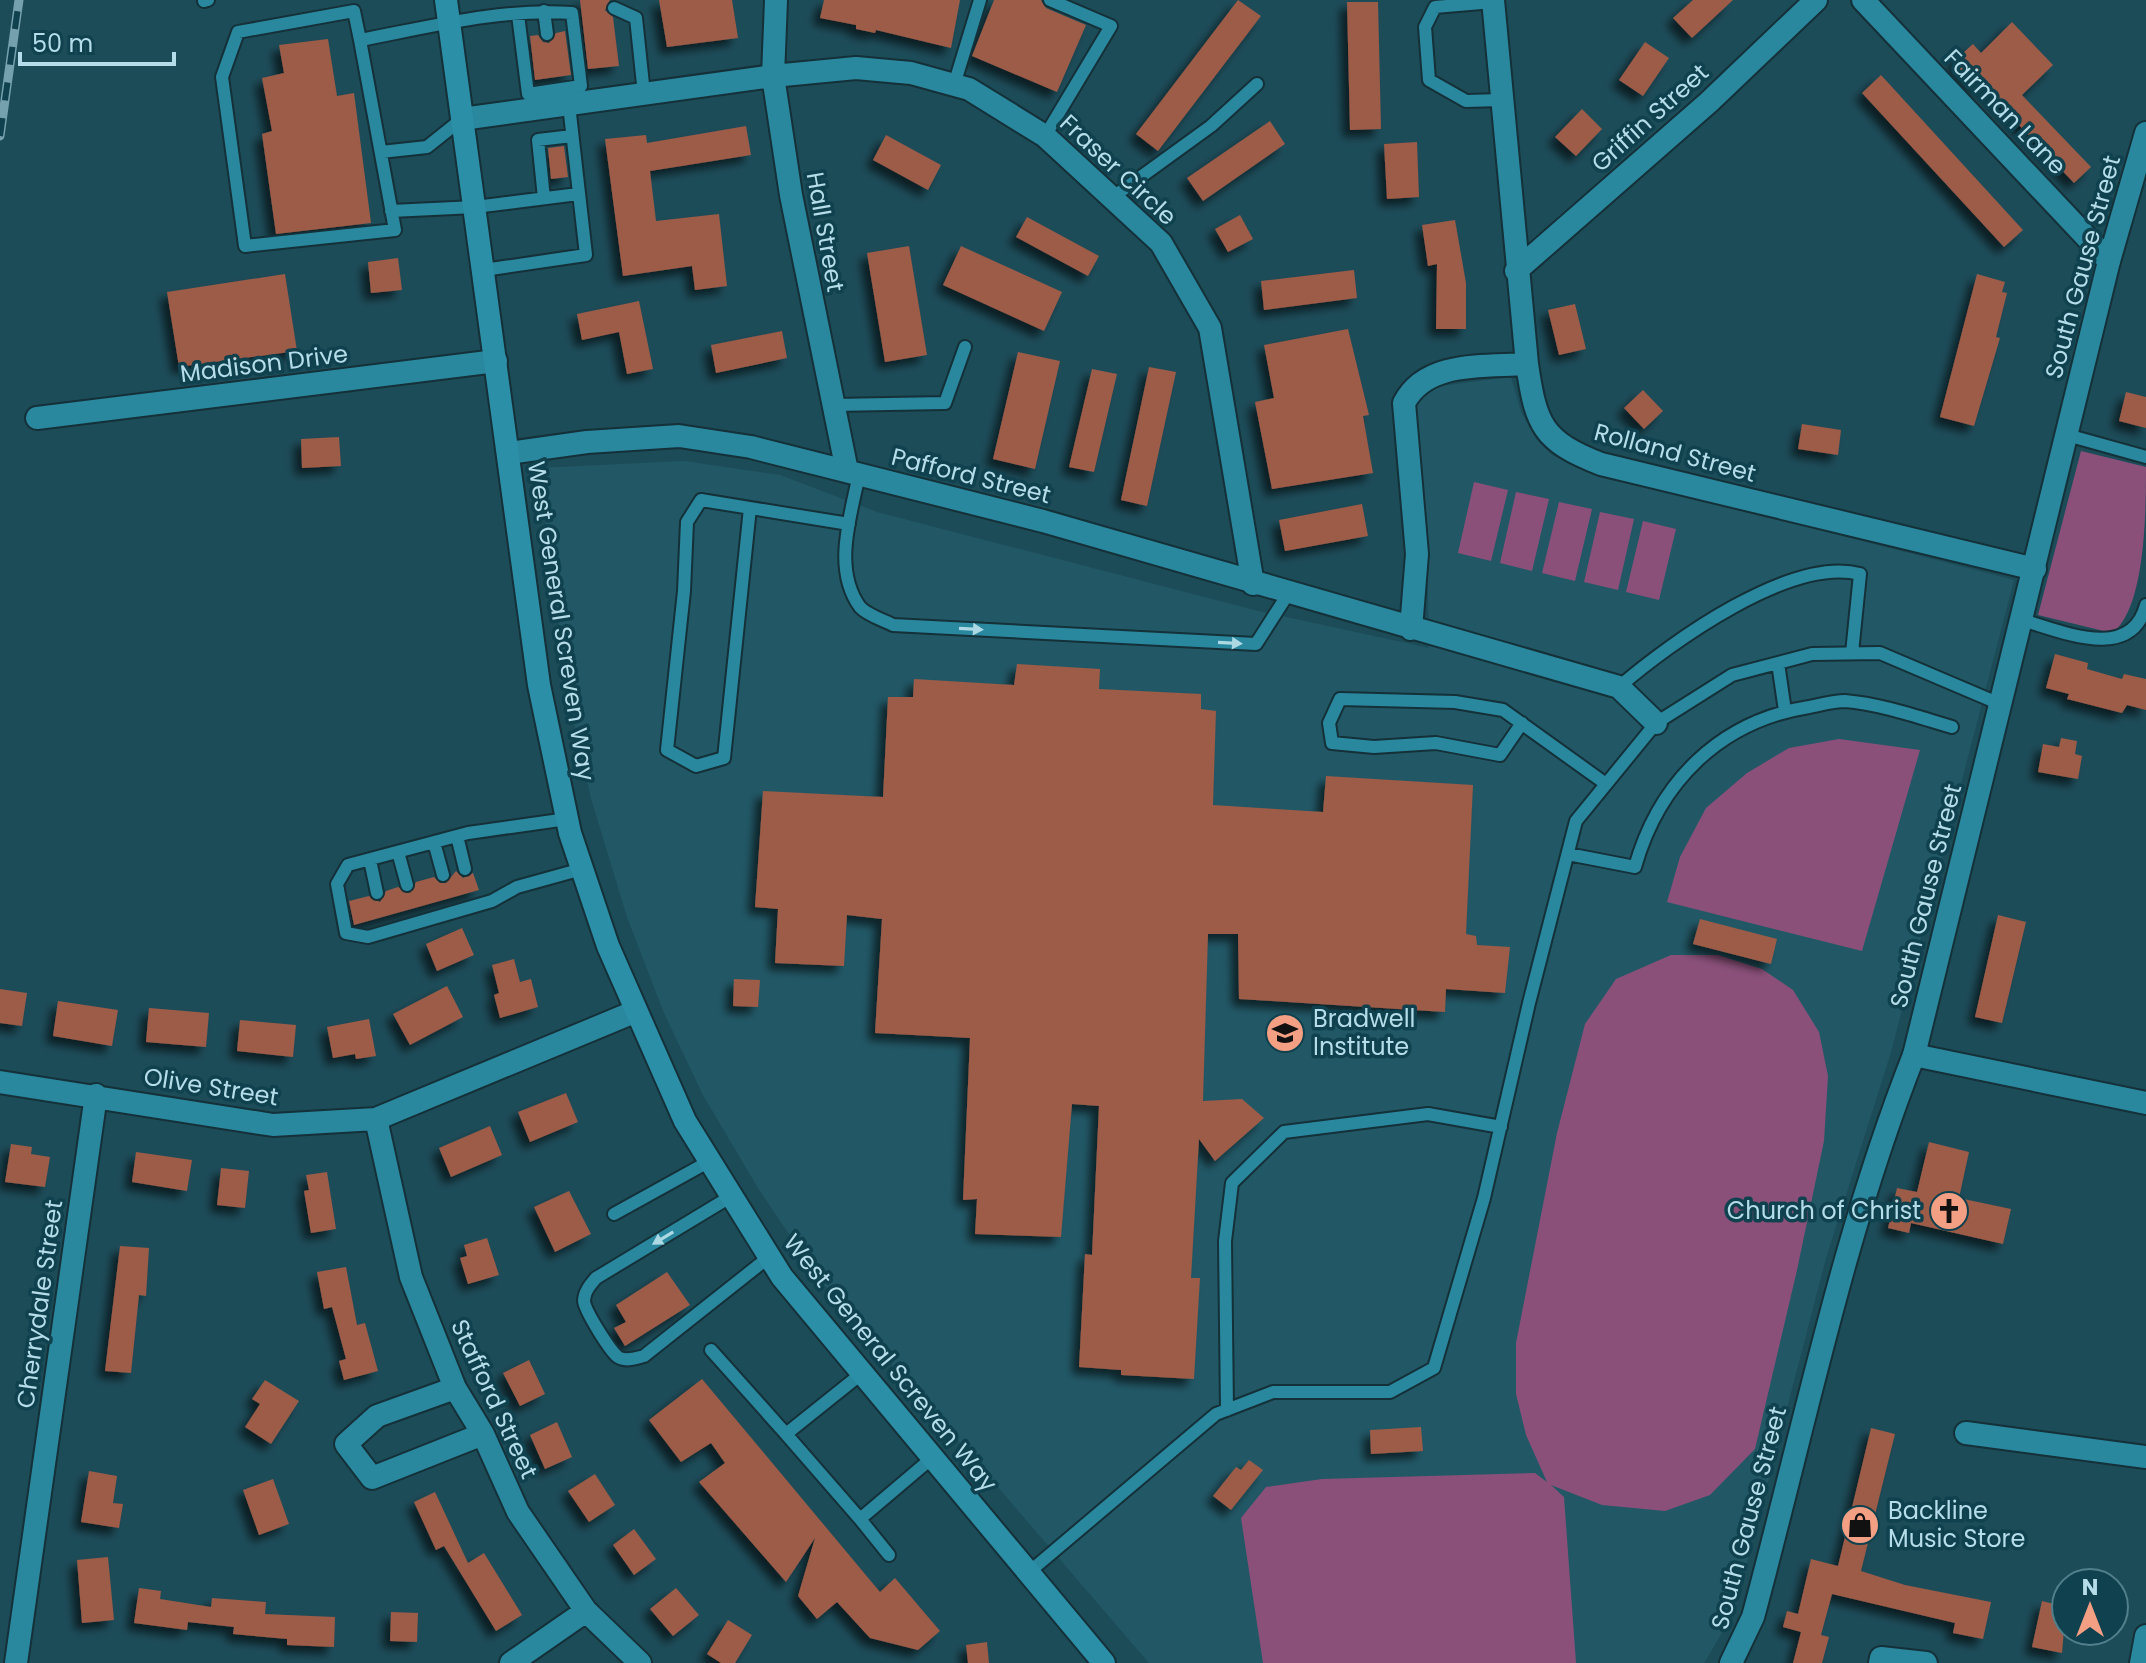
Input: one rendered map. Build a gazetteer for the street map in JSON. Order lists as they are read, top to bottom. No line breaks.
{"streets":{"main road":["West General Screven Way"],"street":["Fairman Lane","Griffin Street","Fraser Circle","Hall Street","South Gause Street","Madison Drive","Rolland Street","Pafford Street","Olive Street","Cherrydale Street","Stafford Street"]},"crossings":[["Fairman Lane","South Gause Street"],["Griffin Street","Rolland Street"],["Fraser Circle","Hall Street"],["Fraser Circle","Pafford Street"],["Fraser Circle","West General Screven Way"],["Hall Street","Pafford Street"],["South Gause Street","Rolland Street"],["Madison Drive","West General Screven Way"],["Pafford Street","West General Screven Way"],["West General Screven Way","Olive Street"],["Olive Street","Cherrydale Street"],["Olive Street","Stafford Street"]],"places":{"school or university":["Bradwell Institute"],"church":["Church of Christ"],"shop":["Backline Music Store"]},"scale_bar":"50 m","north":"top"}
